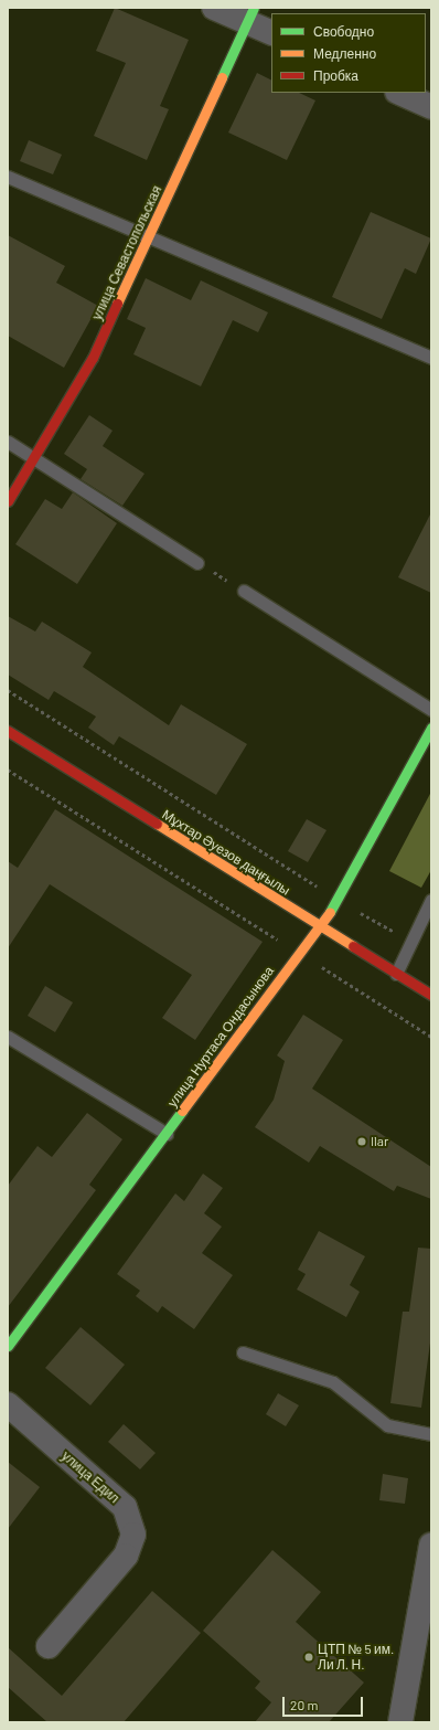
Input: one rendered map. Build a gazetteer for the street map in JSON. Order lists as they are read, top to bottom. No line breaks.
{"streets":{"street":["улица Севастопольская","Мұхтар Әуезов даңғылы","улица Нуртаса Ондасынова","улица Едил"]},"crossings":[["Мұхтар Әуезов даңғылы","улица Нуртаса Ондасынова"]],"places":["Ilar","ЦТП № 5 им. Ли Л. Н."],"legend":["Свободно","Медленно","Пробка"],"scale_bar":"20 m"}
